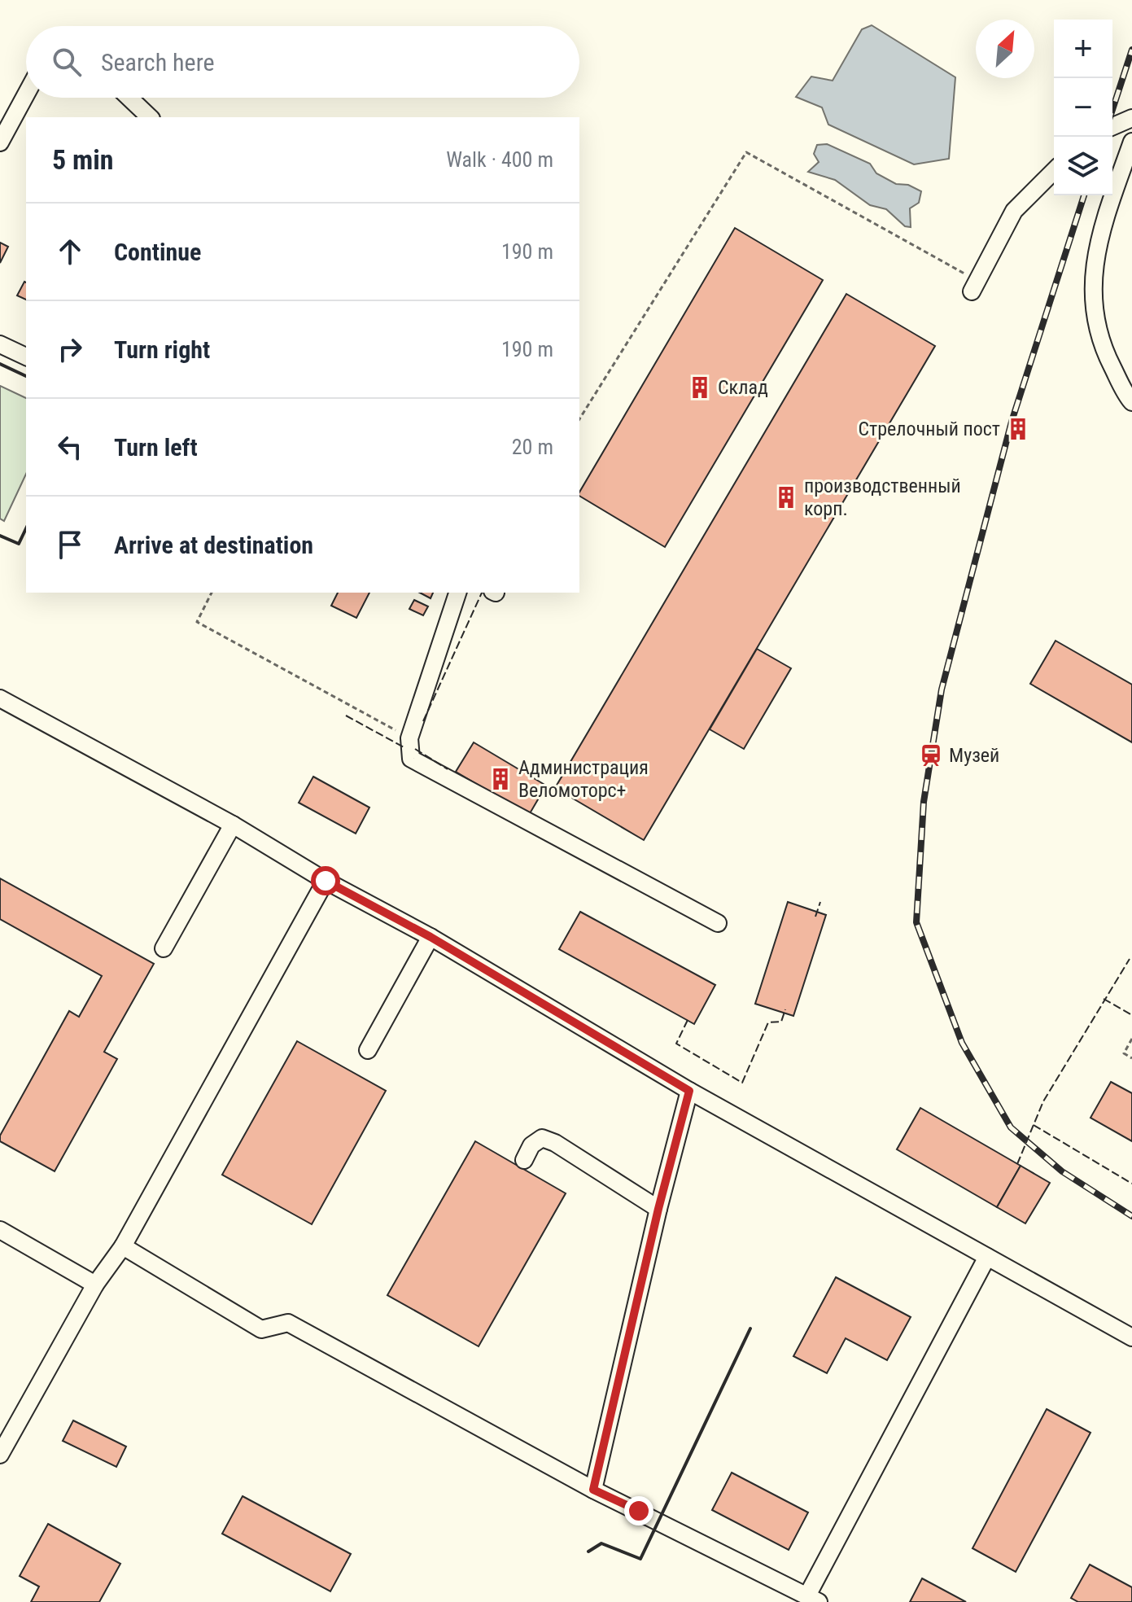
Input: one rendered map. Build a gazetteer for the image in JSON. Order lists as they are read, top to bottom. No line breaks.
{"places":{"building":["Склад","Стрелочный пост","производственный корп.","Администрация Веломоторс+"],"station":["Музей"]},"north":"top right","page":{"map_buttons":["+","−"],"search":"Search here","heading":["5 min","Walk · 400 m"],"list":[["Continue","190 m"],["Turn right","190 m"],["Turn left","20 m"],"Arrive at destination"]}}
